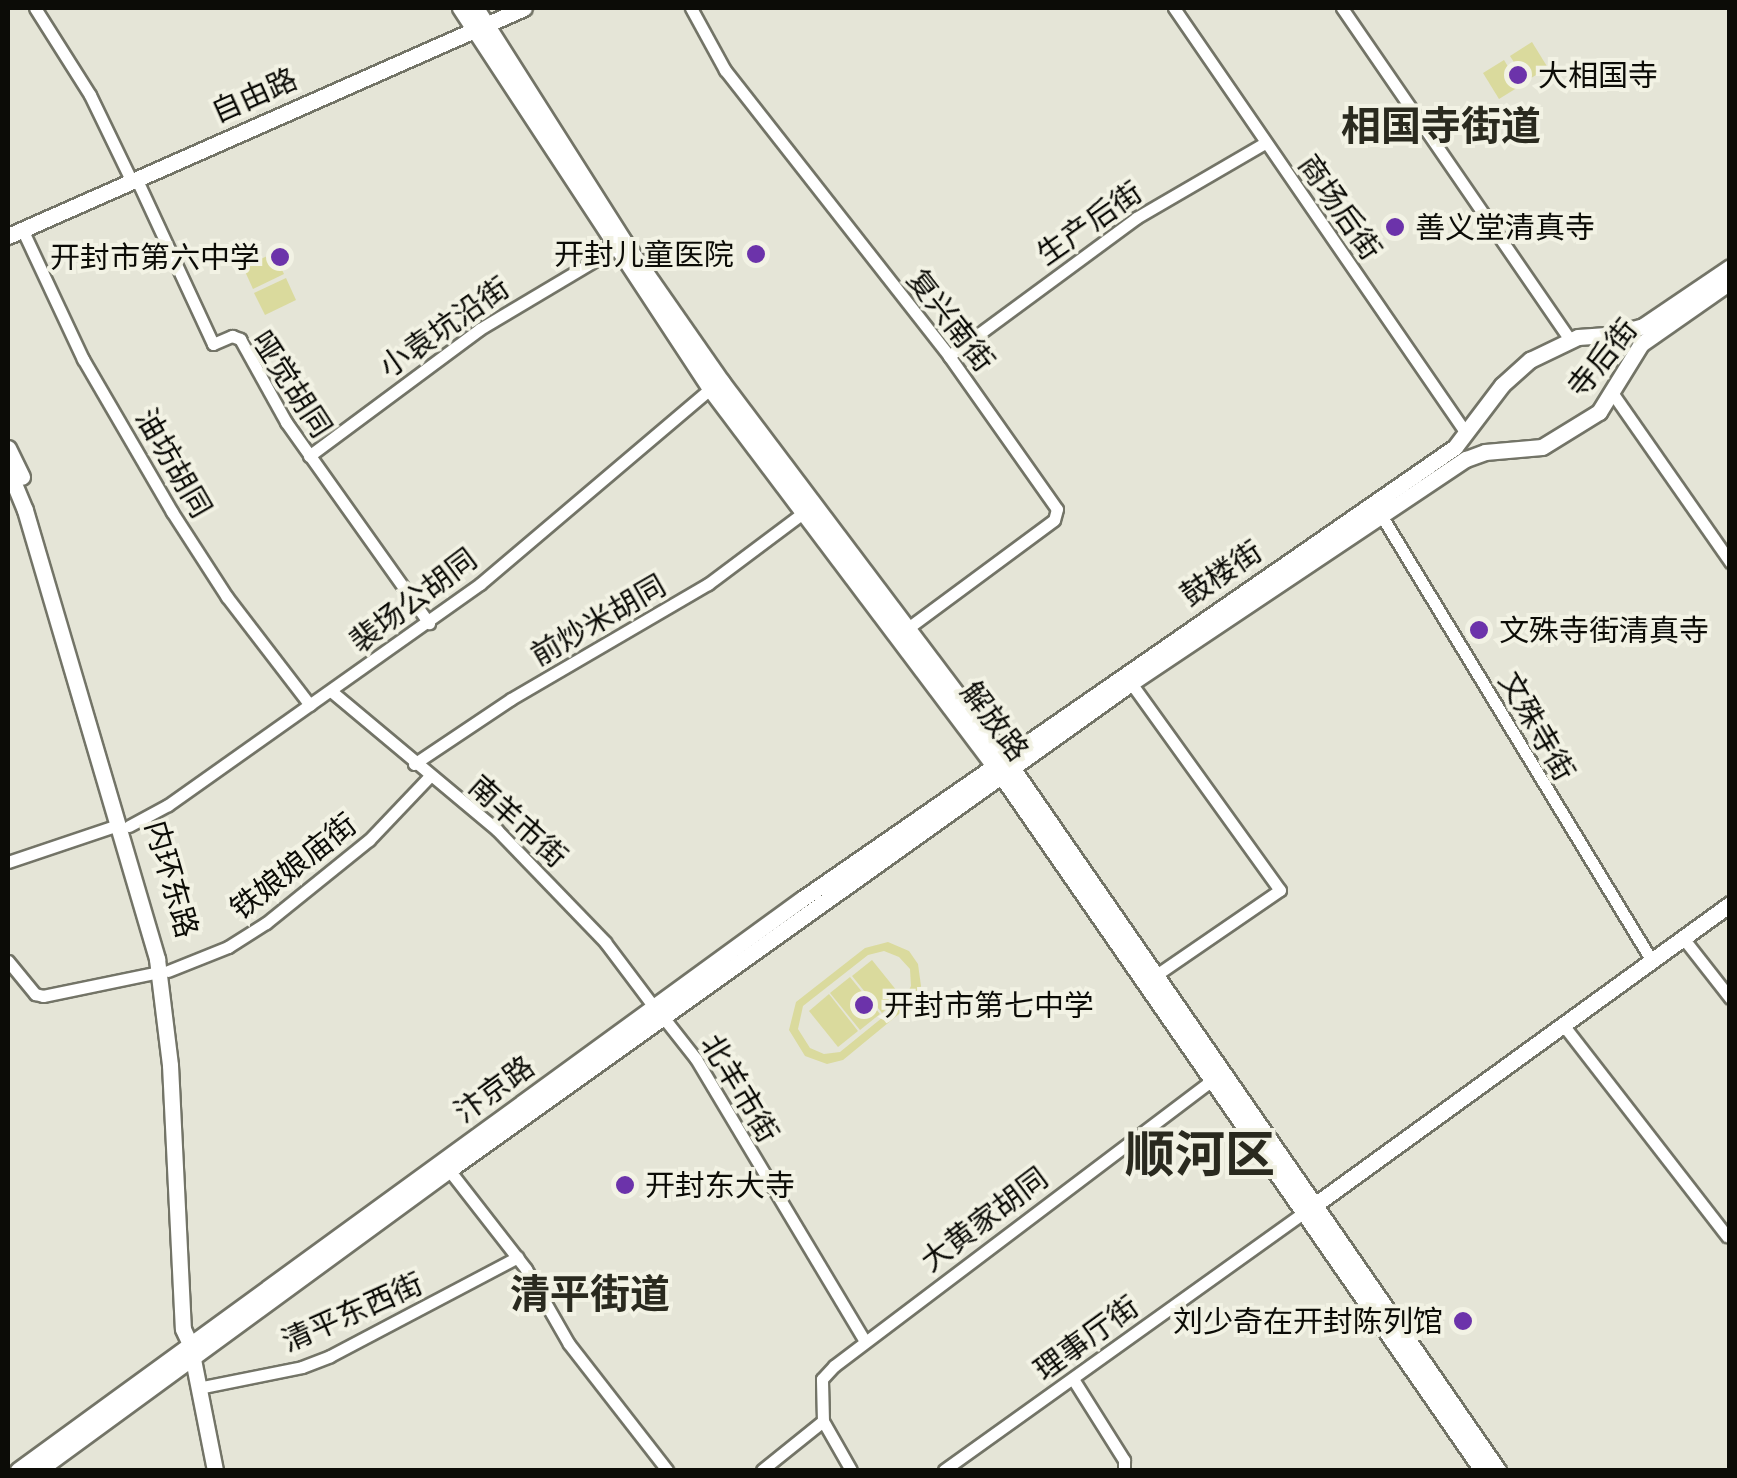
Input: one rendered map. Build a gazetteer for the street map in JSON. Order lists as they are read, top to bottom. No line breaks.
{"streets":{"main road":["自由路","寺后街","鼓楼街","解放路","内环东路","汴京路"],"street":["商场后街","生产后街","复兴南街","小袁坑沿街","哑觉胡同","油坊胡同","裴场公胡同","前炒米胡同","文殊寺街","南羊市街","铁娘娘庙街","北羊市街","大黄家胡同","清平东西街","理事厅街"]},"crossings":[["自由路","哑觉胡同"],["自由路","油坊胡同"],["自由路","解放路"],["商场后街","生产后街"],["商场后街","寺后街"],["商场后街","鼓楼街"],["生产后街","复兴南街"],["复兴南街","解放路"],["小袁坑沿街","哑觉胡同"],["小袁坑沿街","解放路"],["寺后街","鼓楼街"],["哑觉胡同","裴场公胡同"],["油坊胡同","裴场公胡同"],["鼓楼街","解放路"],["鼓楼街","文殊寺街"],["鼓楼街","汴京路"],["裴场公胡同","解放路"],["裴场公胡同","南羊市街"],["裴场公胡同","内环东路"],["前炒米胡同","解放路"],["前炒米胡同","南羊市街"],["解放路","汴京路"],["解放路","大黄家胡同"],["解放路","理事厅街"],["南羊市街","铁娘娘庙街"],["南羊市街","北羊市街"],["南羊市街","汴京路"],["铁娘娘庙街","内环东路"],["内环东路","汴京路"],["内环东路","清平东西街"],["北羊市街","汴京路"],["北羊市街","大黄家胡同"]],"districts":["相国寺街道","顺河区","清平街道"],"places":["大相国寺","善义堂清真寺","开封儿童医院","开封市第六中学","文殊寺街清真寺","开封市第七中学","开封东大寺","刘少奇在开封陈列馆"]}
